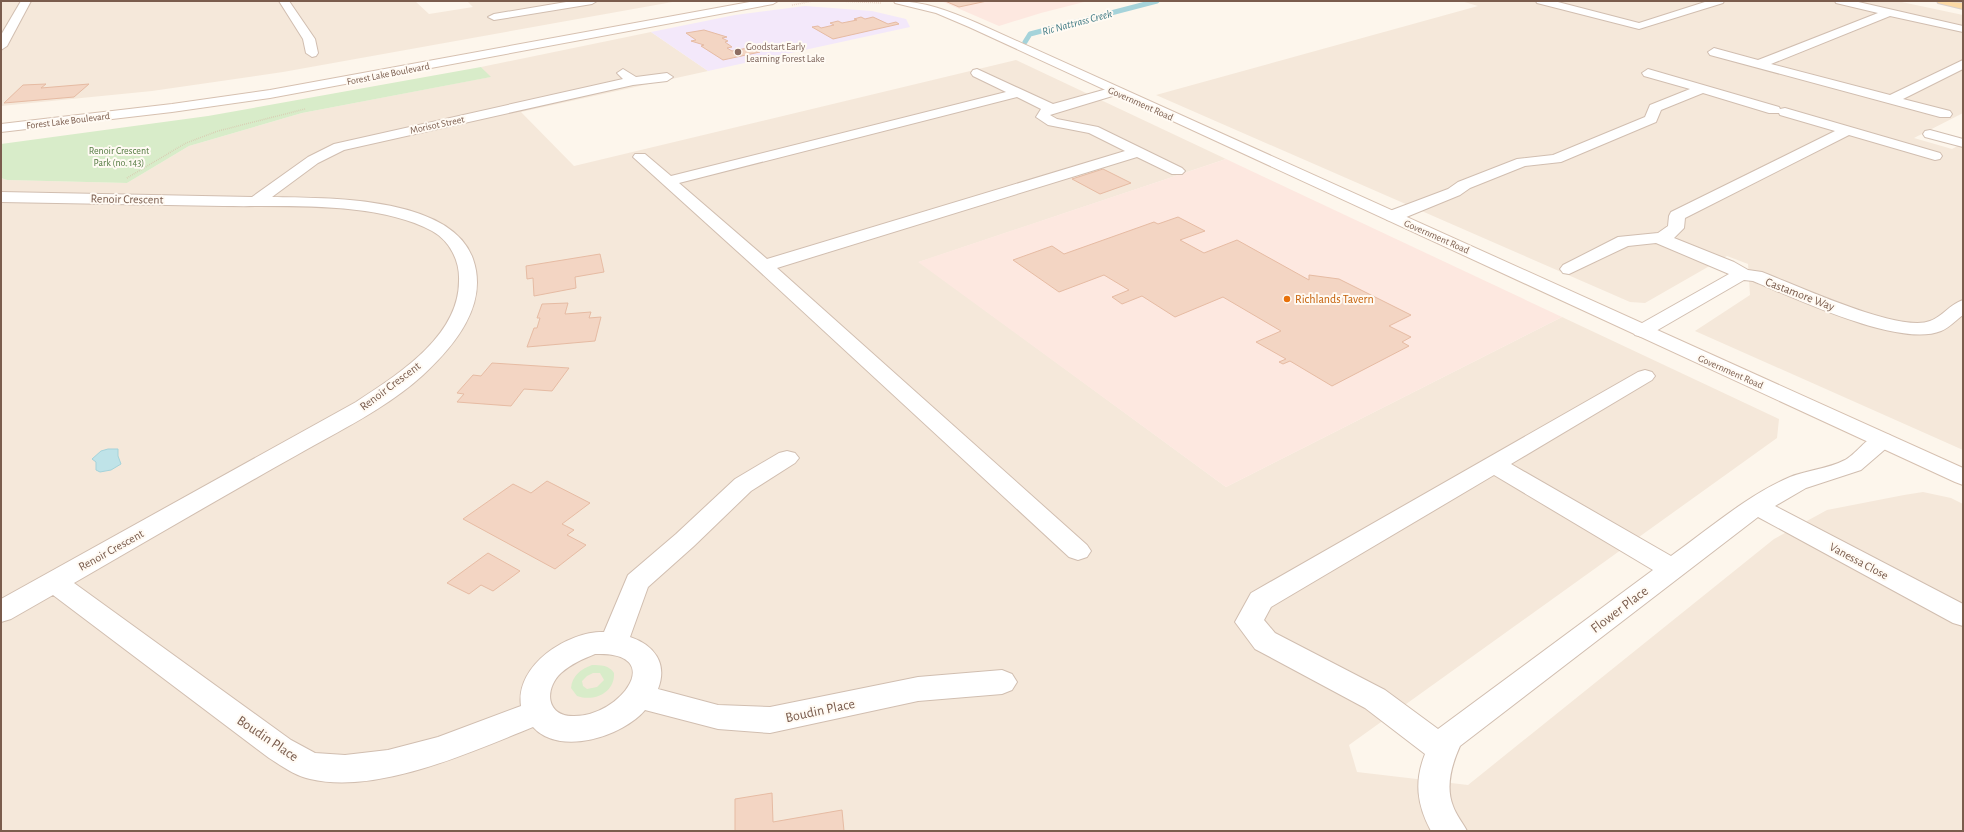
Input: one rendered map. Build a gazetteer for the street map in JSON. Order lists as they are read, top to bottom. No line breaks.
{"streets":{"street":["Forest Lake Boulevard","Government Road","Morisot Street","Renoir Crescent","Castamore Way","Vanessa Close","Flower Place","Boudin Place"]},"crossings":[["Government Road","Flower Place"],["Morisot Street","Renoir Crescent"],["Renoir Crescent","Boudin Place"],["Vanessa Close","Flower Place"]],"water":["Ric Nattrass Creek"],"parks":["Renoir Crescent Park (no. 143)"],"places":["Goodstart Early Learning Forest Lake","Richlands Tavern"]}
